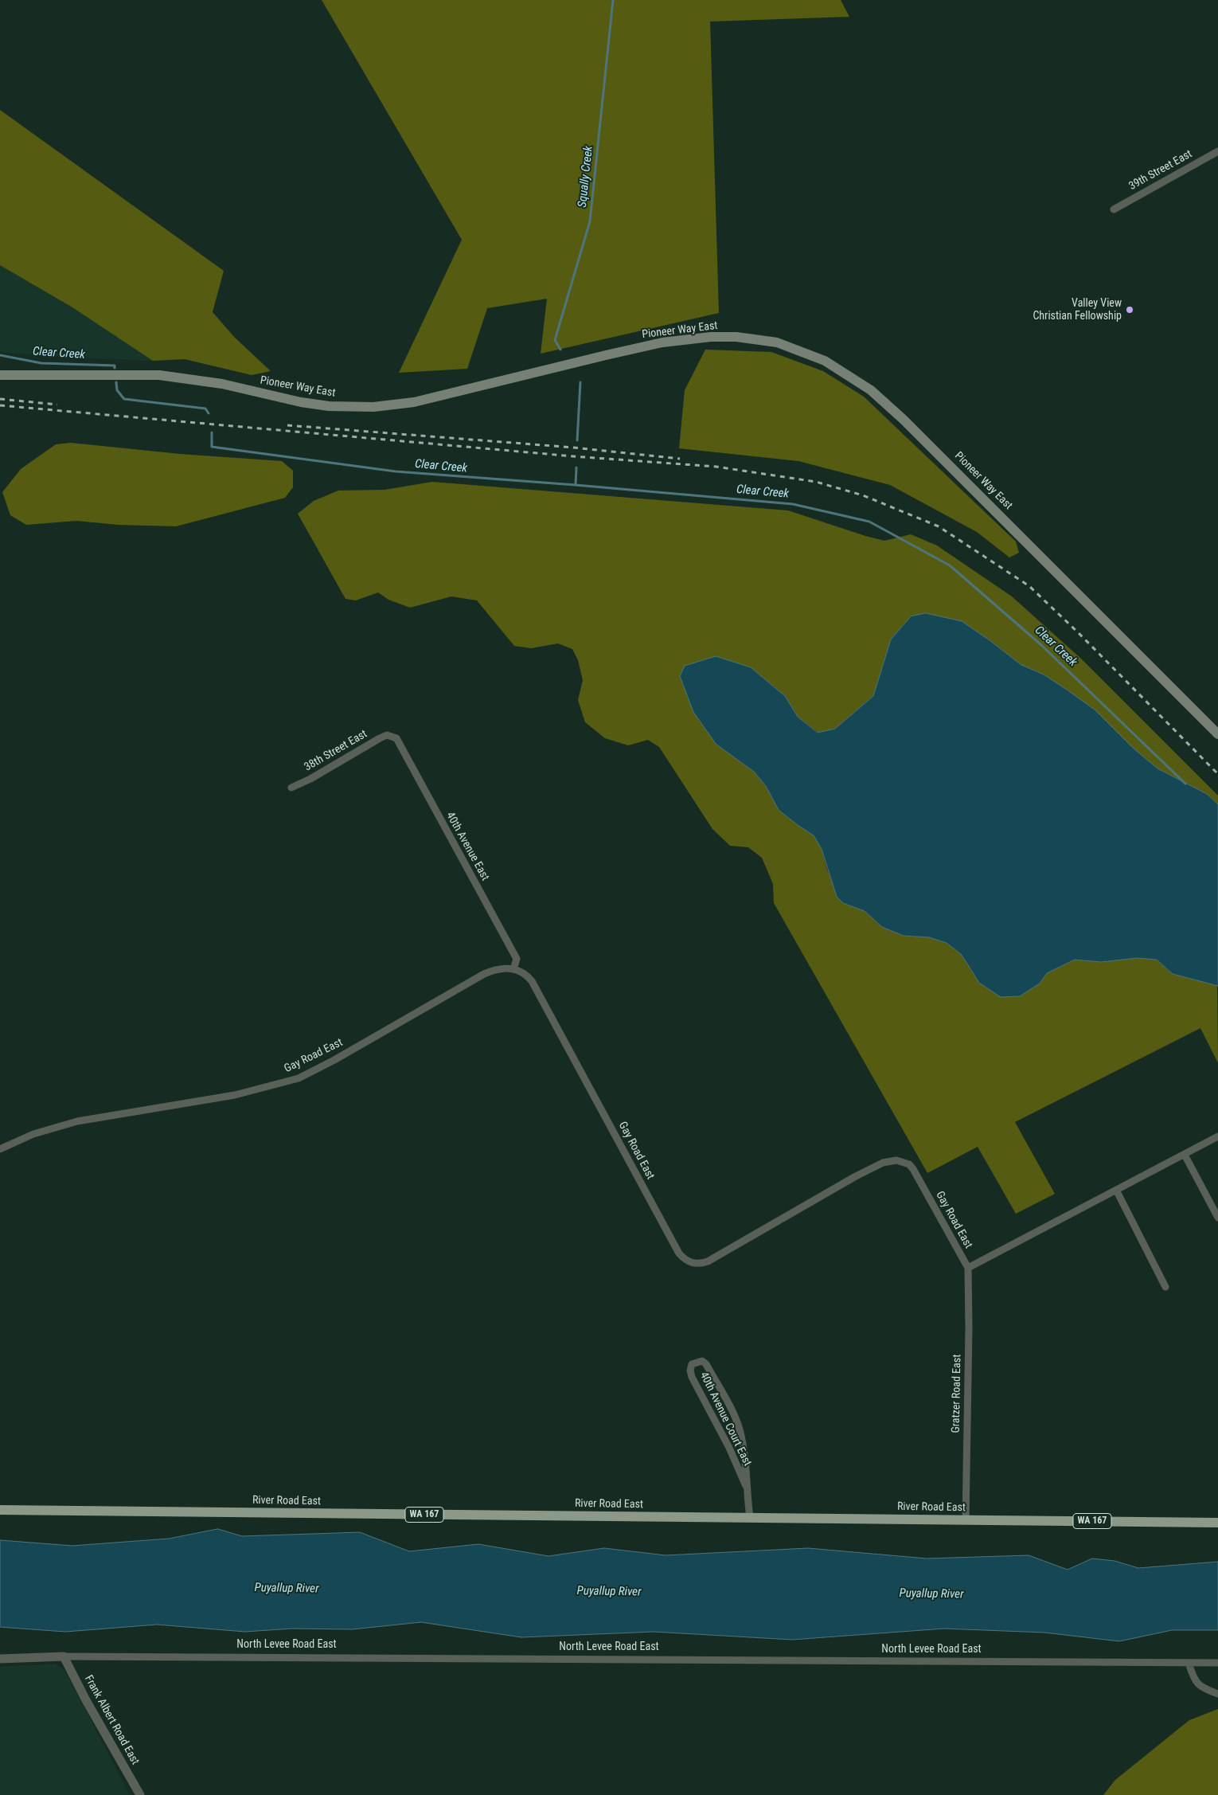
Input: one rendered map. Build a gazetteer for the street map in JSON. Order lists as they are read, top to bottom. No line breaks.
{"streets":{"main road":["Pioneer Way East","River Road East","WA 167"],"street":["39th Street East","38th Street East","40th Avenue East","Gay Road East","Gratzer Road East","40th Avenue Court East","North Levee Road East","Frank Albert Road East"]},"crossings":[["38th Street East","40th Avenue East"],["40th Avenue East","Gay Road East"],["Gay Road East","Gratzer Road East"],["Gratzer Road East","River Road East"],["40th Avenue Court East","River Road East"],["North Levee Road East","Frank Albert Road East"]],"water":["Squally Creek","Clear Creek","Puyallup River"],"places":["Valley View Christian Fellowship"]}
